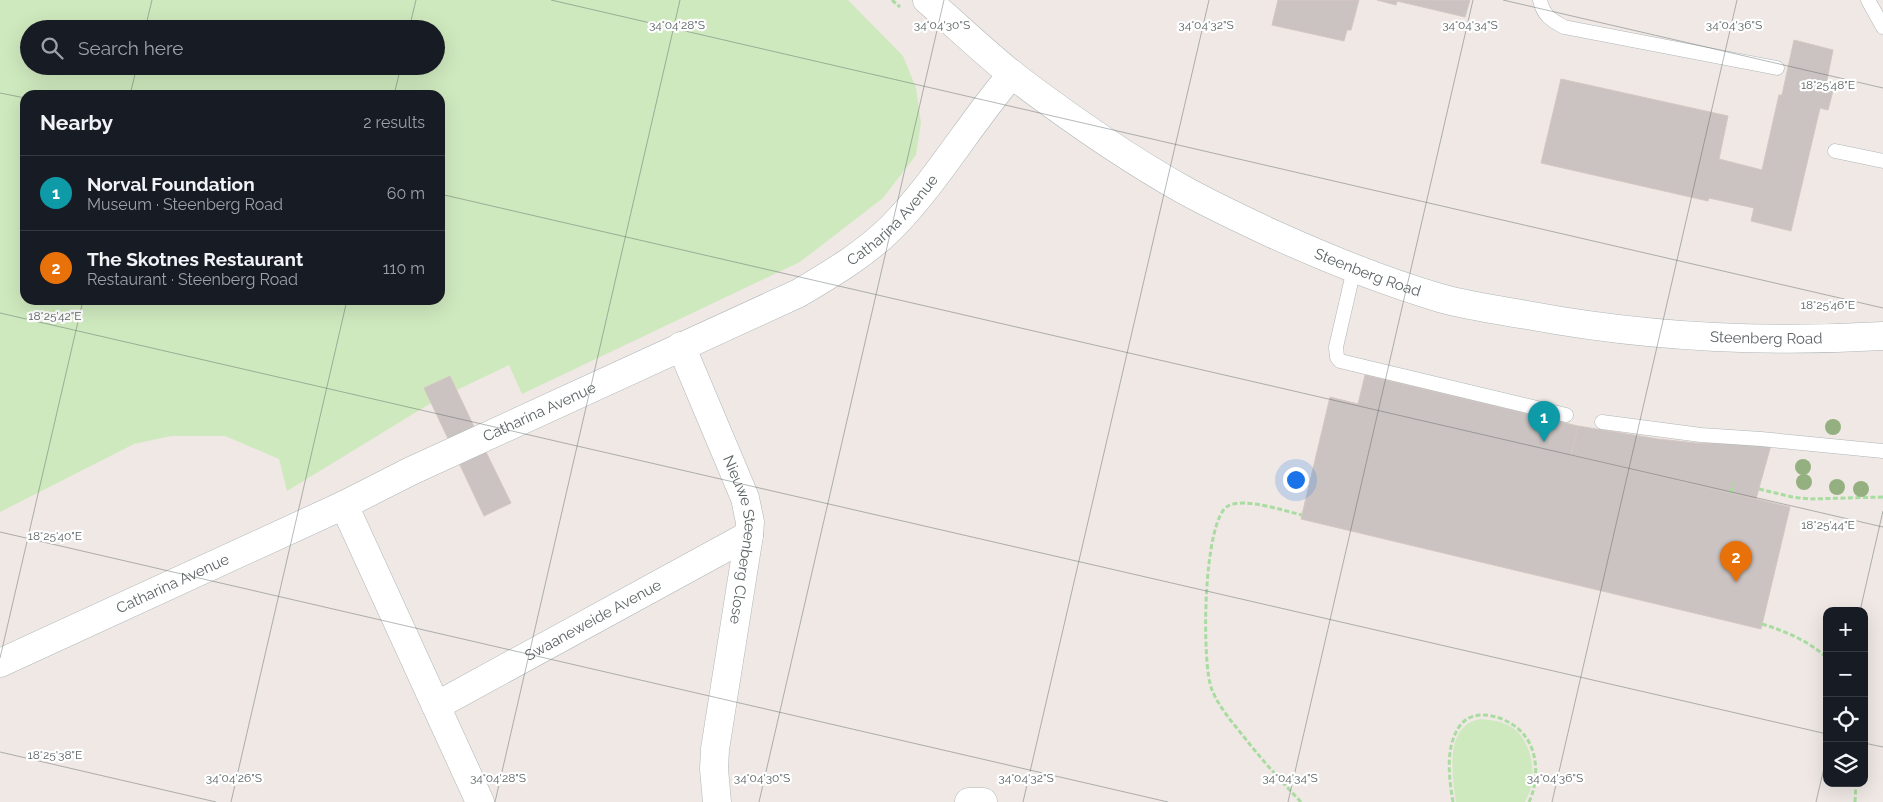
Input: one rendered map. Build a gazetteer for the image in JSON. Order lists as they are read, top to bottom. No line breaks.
{"streets":{"street":["Catharina Avenue","Steenberg Road","Nieuwe Steenberg Close","Swaaneweide Avenue"]},"crossings":[["Catharina Avenue","Steenberg Road"],["Catharina Avenue","Nieuwe Steenberg Close"],["Nieuwe Steenberg Close","Swaaneweide Avenue"]],"page":{"search":"Search here","heading":["Nearby","2 results"],"list":[{"mark":"1","name":"Norval Foundation","note":"Museum · Steenberg Road","value":"60 m"},{"mark":"2","name":"The Skotnes Restaurant","note":"Restaurant · Steenberg Road","value":"110 m"}],"pins":["1","2"],"map_buttons":["+","−"]},"coordinates":["34°04'28\"S","34°04'30\"S","34°04'32\"S","34°04'34\"S","34°04'36\"S","18°25'48\"E","18°25'46\"E","18°25'42\"E","18°25'44\"E","18°25'40\"E","18°25'38\"E","34°04'26\"S"]}
